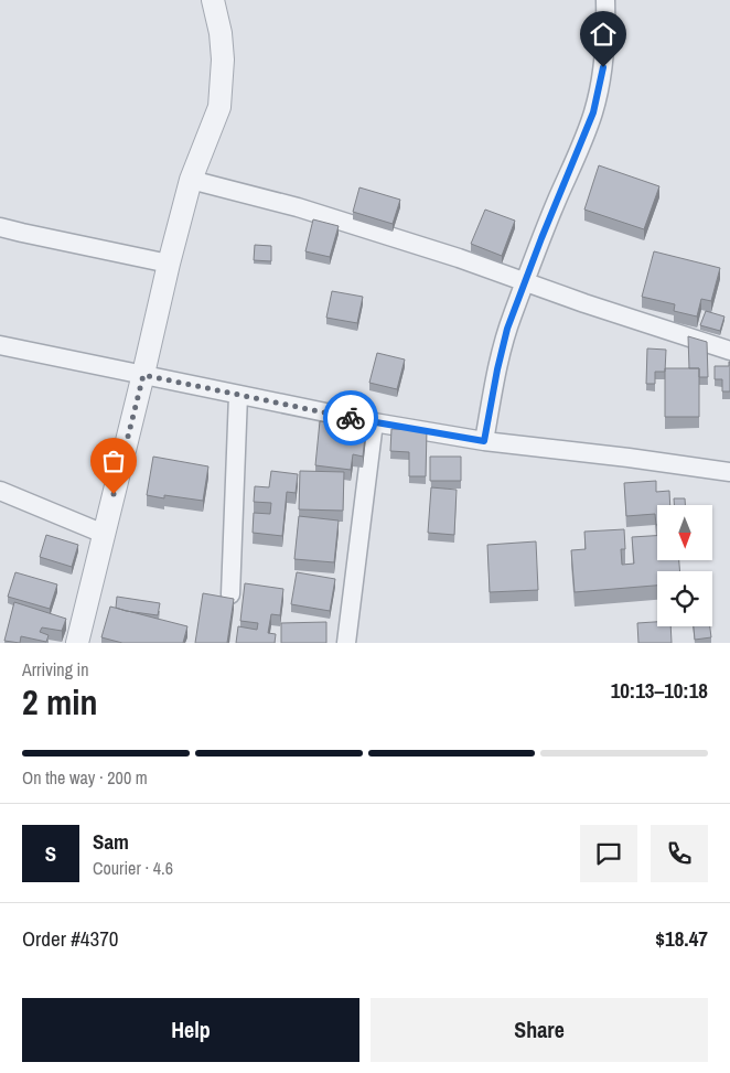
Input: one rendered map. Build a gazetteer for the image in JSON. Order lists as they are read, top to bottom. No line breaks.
{"north":"bottom","page":{"heading":["2 min","Arriving in","10:13–10:18"],"panel":["Sam","Courier · 4.6","Order #4370","$18.47"],"bar":"On the way · 200 m","round":"S","buttons":["Help","Share"]}}
